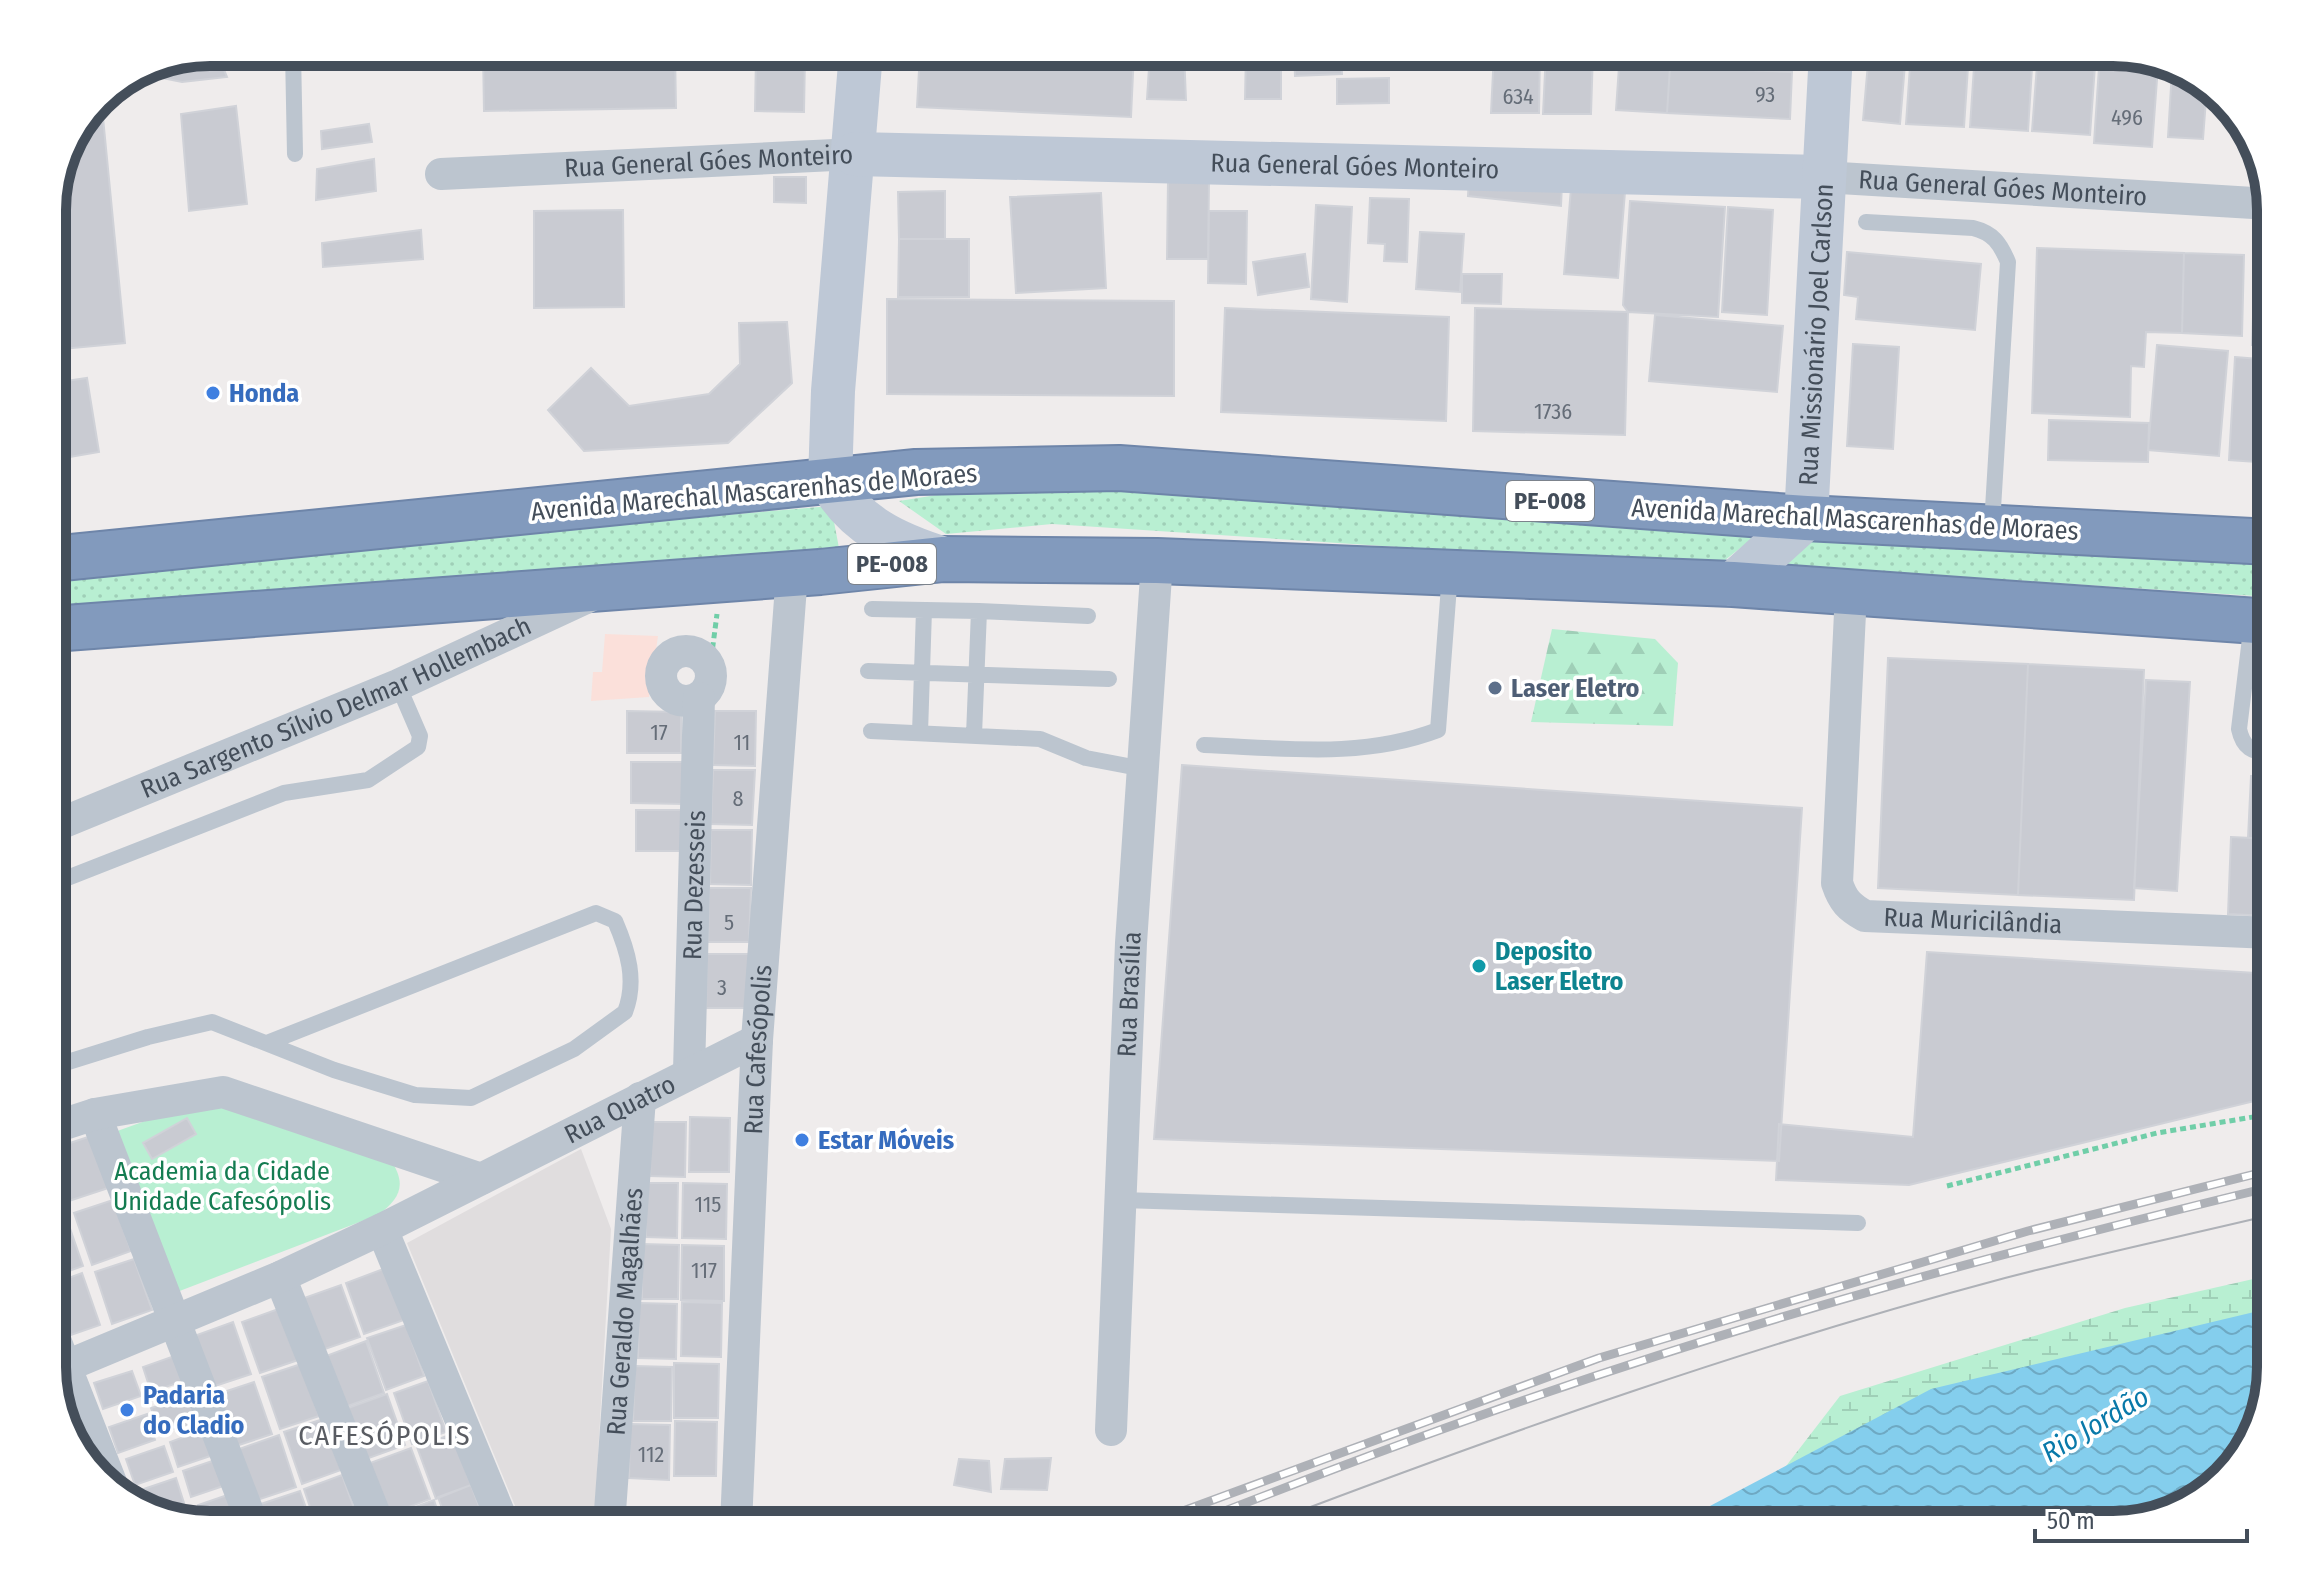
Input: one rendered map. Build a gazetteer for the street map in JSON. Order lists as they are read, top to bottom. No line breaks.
{"streets":{"highway":["Avenida Marechal Mascarenhas de Moraes","PE-008"],"main road":["Rua General Góes Monteiro","Rua Missionário Joel Carlson"],"street":["Rua Sargento Sílvio Delmar Hollembach","Rua Dezesseis","Rua Muricilândia","Rua Brasília","Rua Cafesópolis","Rua Quatro","Rua Geraldo Magalhães"]},"crossings":[["Rua General Góes Monteiro","Rua Missionário Joel Carlson"],["Rua Missionário Joel Carlson","Avenida Marechal Mascarenhas de Moraes"],["Rua Missionário Joel Carlson","PE-008"],["PE-008","Rua Sargento Sílvio Delmar Hollembach"],["PE-008","Rua Muricilândia"],["PE-008","Rua Brasília"],["PE-008","Rua Cafesópolis"],["Rua Dezesseis","Rua Quatro"],["Rua Cafesópolis","Rua Quatro"],["Rua Quatro","Rua Geraldo Magalhães"]],"districts":["CAFESÓPOLIS"],"water":["Rio Jordão"],"parks":["Academia da Cidade Unidade Cafesópolis"],"places":["Honda","Laser Eletro","Deposito Laser Eletro","Estar Móveis","Padaria do Cladio"],"house_numbers":["93","634","496","1736","17","11","8","5","3","115","117","112"],"scale_bar":"50 m"}
